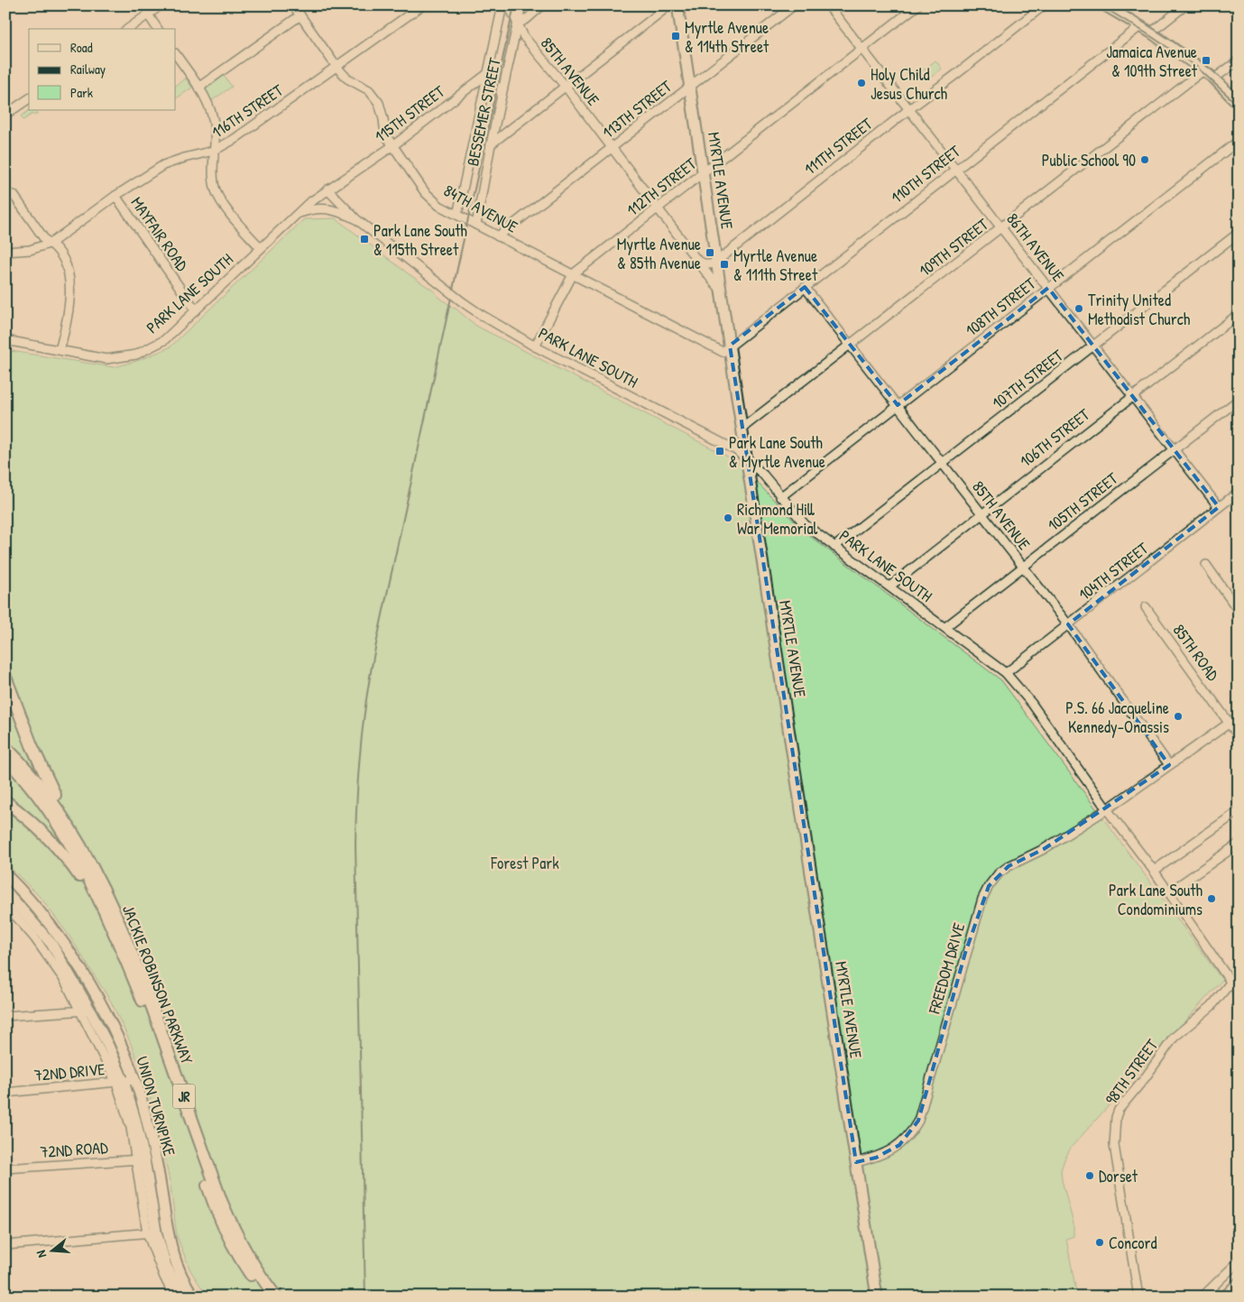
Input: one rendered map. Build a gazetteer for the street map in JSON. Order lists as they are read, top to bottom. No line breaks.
{"streets":{"highway":["JACKIE ROBINSON PARKWAY","JR"],"main road":["MYRTLE AVENUE","UNION TURNPIKE"],"street":["85TH AVENUE","113TH STREET","116TH STREET","BESSEMER STREET","115TH STREET","111TH STREET","110TH STREET","112TH STREET","84TH AVENUE","MAYFAIR ROAD","109TH STREET","86TH AVENUE","PARK LANE SOUTH","108TH STREET","107TH STREET","106TH STREET","105TH STREET","104TH STREET","85TH ROAD","FREEDOM DRIVE","72ND DRIVE","98TH STREET","72ND ROAD"]},"crossings":[["85TH AVENUE","113TH STREET"],["85TH AVENUE","BESSEMER STREET"],["85TH AVENUE","110TH STREET"],["85TH AVENUE","MYRTLE AVENUE"],["85TH AVENUE","112TH STREET"],["85TH AVENUE","109TH STREET"],["85TH AVENUE","108TH STREET"],["85TH AVENUE","107TH STREET"],["85TH AVENUE","106TH STREET"],["85TH AVENUE","105TH STREET"],["85TH AVENUE","104TH STREET"],["85TH AVENUE","FREEDOM DRIVE"],["113TH STREET","MYRTLE AVENUE"],["113TH STREET","84TH AVENUE"],["116TH STREET","84TH AVENUE"],["116TH STREET","MAYFAIR ROAD"],["BESSEMER STREET","84TH AVENUE"],["115TH STREET","84TH AVENUE"],["115TH STREET","PARK LANE SOUTH"],["111TH STREET","MYRTLE AVENUE"],["111TH STREET","86TH AVENUE"],["110TH STREET","MYRTLE AVENUE"],["110TH STREET","84TH AVENUE"],["110TH STREET","86TH AVENUE"],["MYRTLE AVENUE","112TH STREET"],["MYRTLE AVENUE","84TH AVENUE"],["MYRTLE AVENUE","109TH STREET"],["MYRTLE AVENUE","PARK LANE SOUTH"],["MYRTLE AVENUE","FREEDOM DRIVE"],["112TH STREET","84TH AVENUE"],["112TH STREET","86TH AVENUE"],["112TH STREET","PARK LANE SOUTH"],["MAYFAIR ROAD","PARK LANE SOUTH"],["109TH STREET","86TH AVENUE"],["86TH AVENUE","108TH STREET"],["86TH AVENUE","107TH STREET"],["86TH AVENUE","106TH STREET"],["86TH AVENUE","105TH STREET"],["86TH AVENUE","104TH STREET"],["PARK LANE SOUTH","108TH STREET"],["PARK LANE SOUTH","107TH STREET"],["PARK LANE SOUTH","106TH STREET"],["PARK LANE SOUTH","105TH STREET"],["PARK LANE SOUTH","104TH STREET"],["PARK LANE SOUTH","FREEDOM DRIVE"],["PARK LANE SOUTH","98TH STREET"],["85TH ROAD","FREEDOM DRIVE"],["72ND DRIVE","UNION TURNPIKE"],["UNION TURNPIKE","72ND ROAD"]],"parks":["Forest Park"],"places":{"transit":["Myrtle Avenue & 114th Street","Jamaica Avenue & 109th Street","Park Lane South & 115th Street","Myrtle Avenue & 85th Avenue","Myrtle Avenue & 111th Street","Park Lane South & Myrtle Avenue"],"other":["Holy Child Jesus Church","Public School 90","Trinity United Methodist Church","Richmond Hill War Memorial","P.S. 66 Jacqueline Kennedy-Onassis","Park Lane South Condominiums","Dorset","Concord"]},"legend":["Road","Railway","Park"],"north":"left"}
